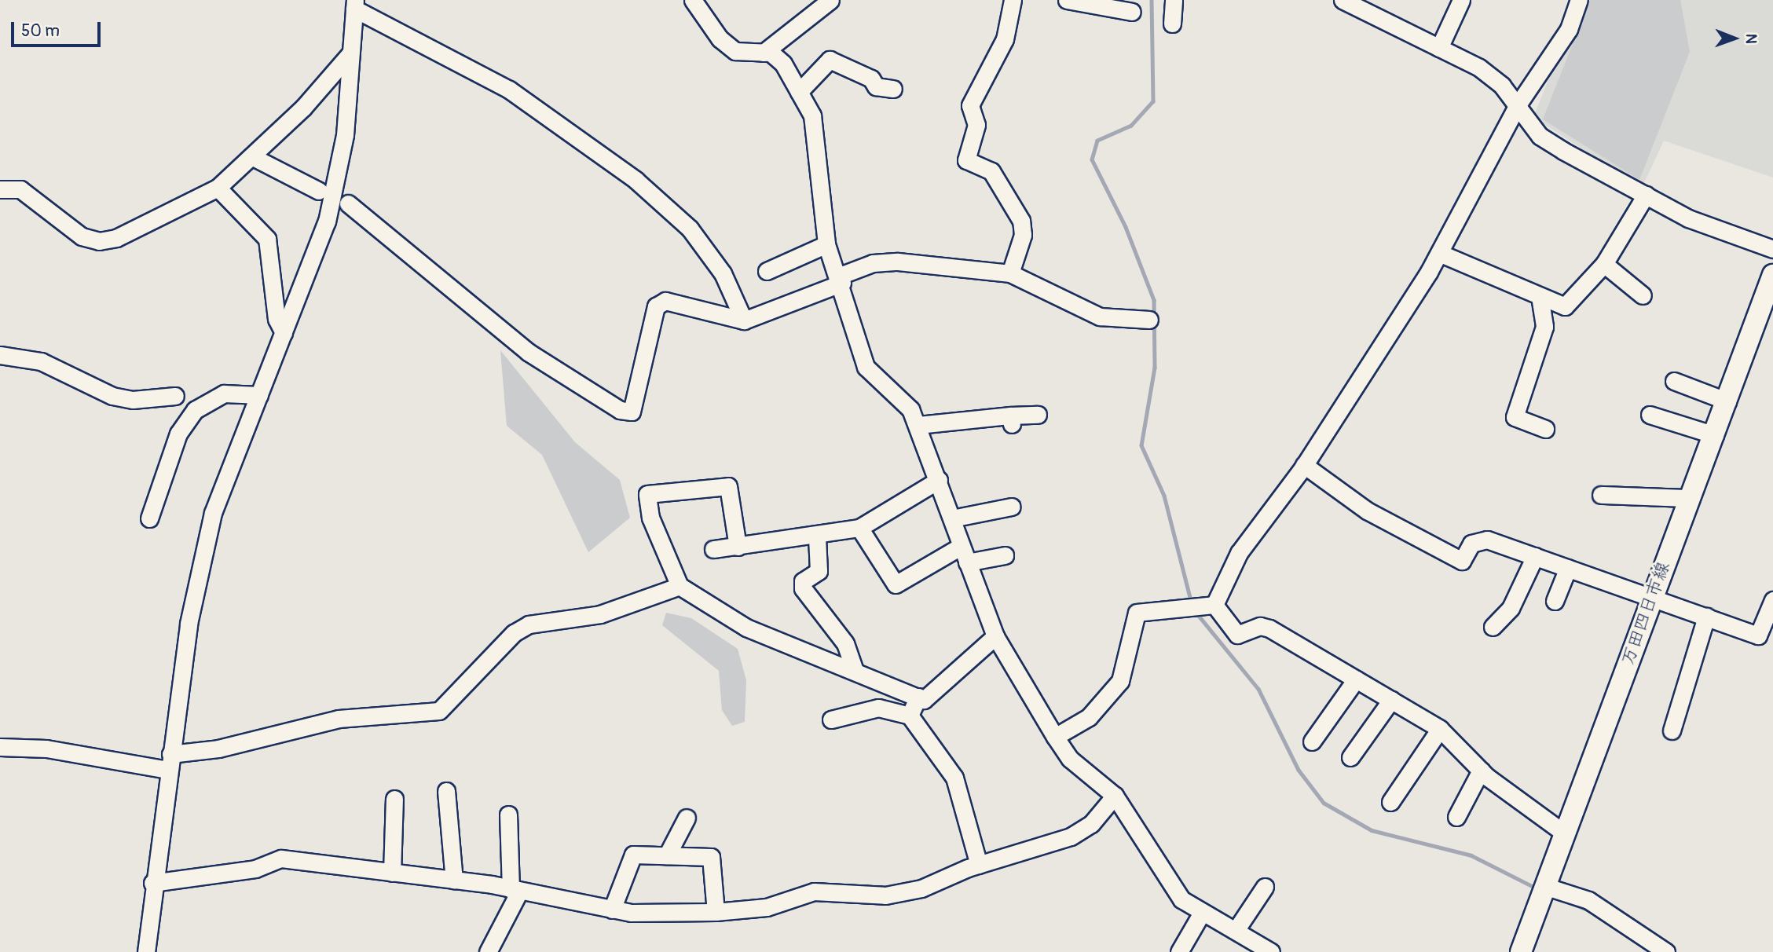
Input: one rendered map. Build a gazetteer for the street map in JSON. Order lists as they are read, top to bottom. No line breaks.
{"streets":{"main road":["万田四日市線"]},"scale_bar":"50 m","north":"right"}
